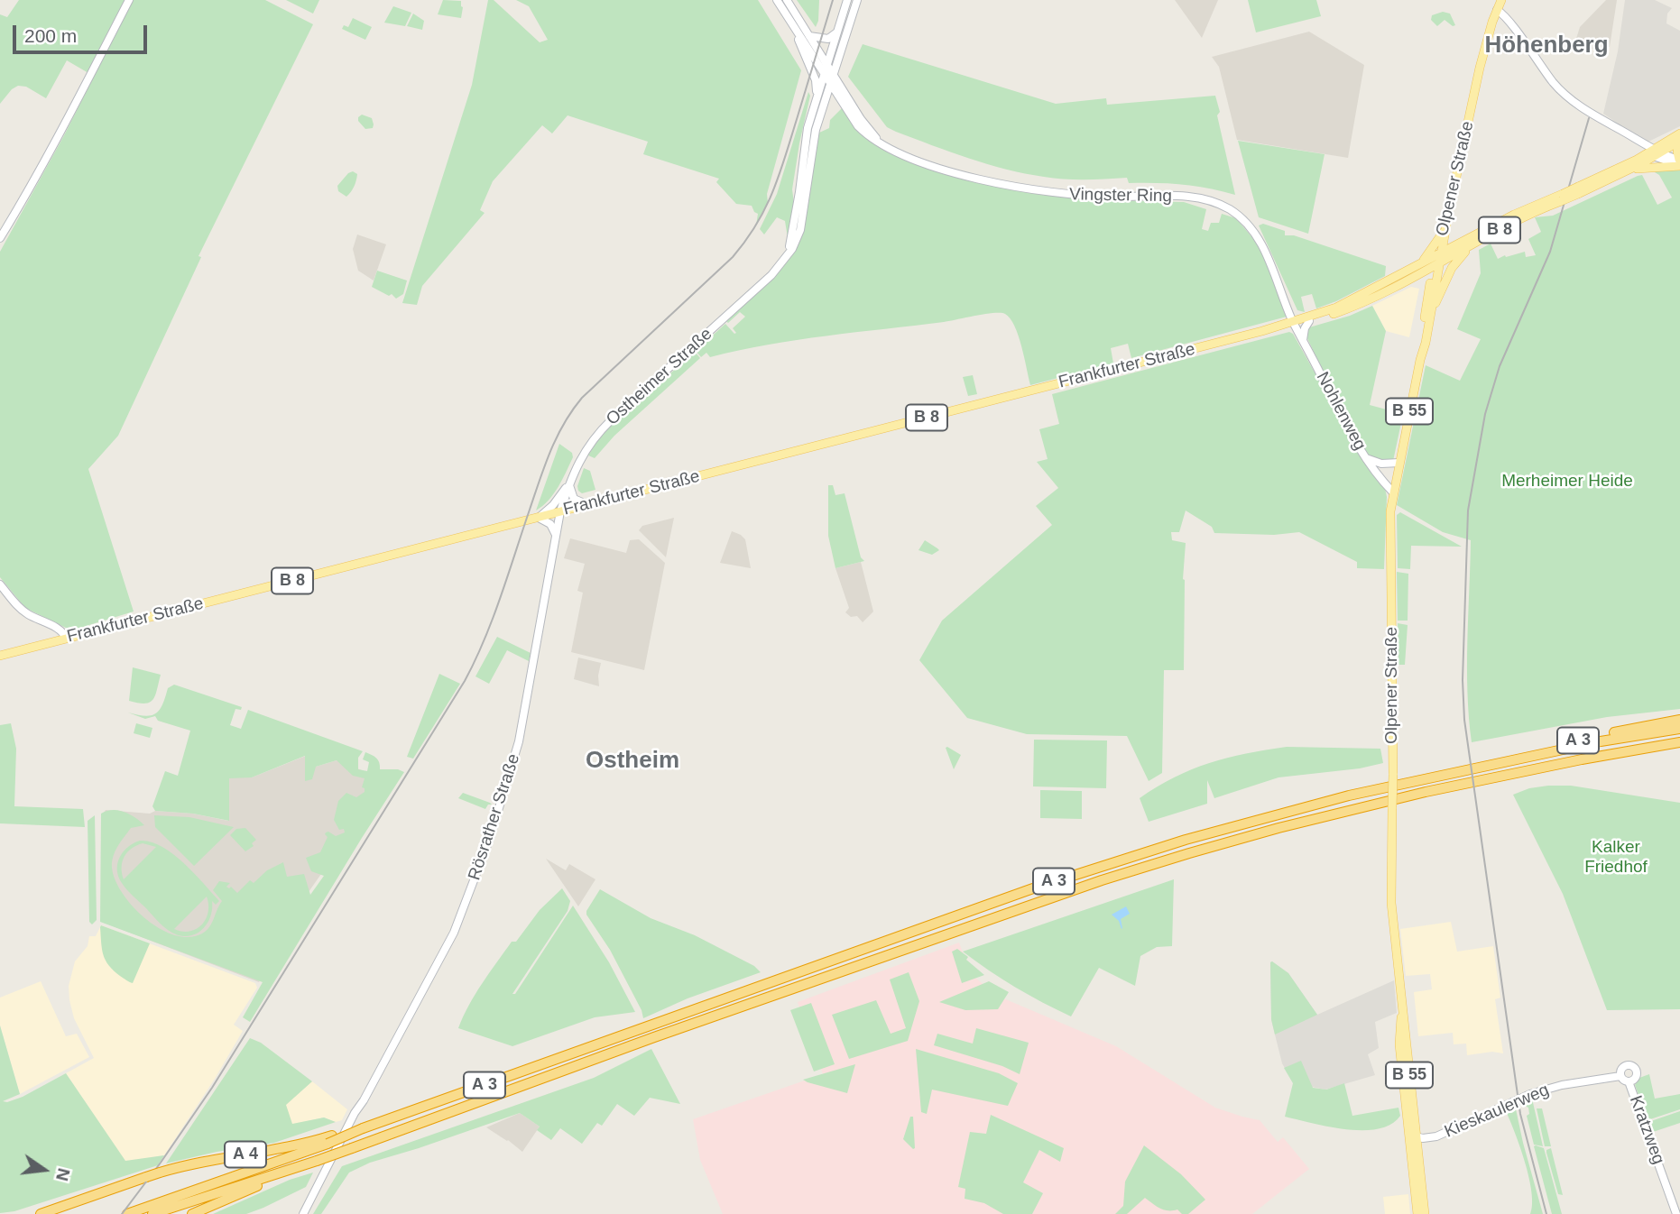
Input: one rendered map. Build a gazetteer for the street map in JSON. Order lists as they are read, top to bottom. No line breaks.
{"streets":{"highway":["A 3","A 4"],"main road":["Olpener Straße","Vingster Ring","B 8","Frankfurter Straße","Ostheimer Straße","Nohlenweg","B 55","Rösrather Straße","Kieskaulerweg","Kratzweg"]},"crossings":[["Olpener Straße","Frankfurter Straße"],["Olpener Straße","Nohlenweg"],["Olpener Straße","Kieskaulerweg"],["Vingster Ring","Frankfurter Straße"],["Vingster Ring","Ostheimer Straße"],["Vingster Ring","Nohlenweg"],["Frankfurter Straße","Ostheimer Straße"],["Frankfurter Straße","Nohlenweg"],["Frankfurter Straße","Rösrather Straße"],["Ostheimer Straße","Rösrather Straße"],["A 3","A 4"],["Kieskaulerweg","Kratzweg"]],"districts":["Höhenberg","Ostheim"],"parks":["Merheimer Heide","Kalker Friedhof"],"scale_bar":"200 m","north":"right"}
